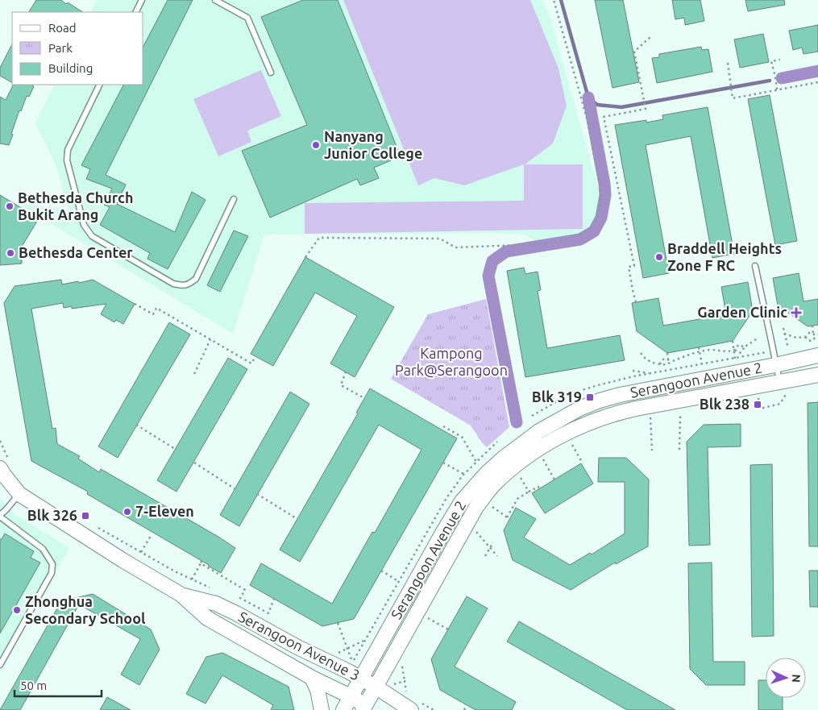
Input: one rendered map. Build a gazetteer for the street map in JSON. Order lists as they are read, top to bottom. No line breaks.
{"streets":{"main road":["Serangoon Avenue 2","Serangoon Avenue 3"]},"crossings":[["Serangoon Avenue 2","Serangoon Avenue 3"]],"parks":["Kampong Park@Serangoon"],"places":{"other":["Nanyang Junior College","Bethesda Church Bukit Arang","Bethesda Center","Braddell Heights Zone F RC","7-Eleven","Zhonghua Secondary School"],"health":["Garden Clinic"],"transit":["Blk 319","Blk 238","Blk 326"]},"legend":["Road","Park","Building"],"scale_bar":"50 m","north":"right"}
